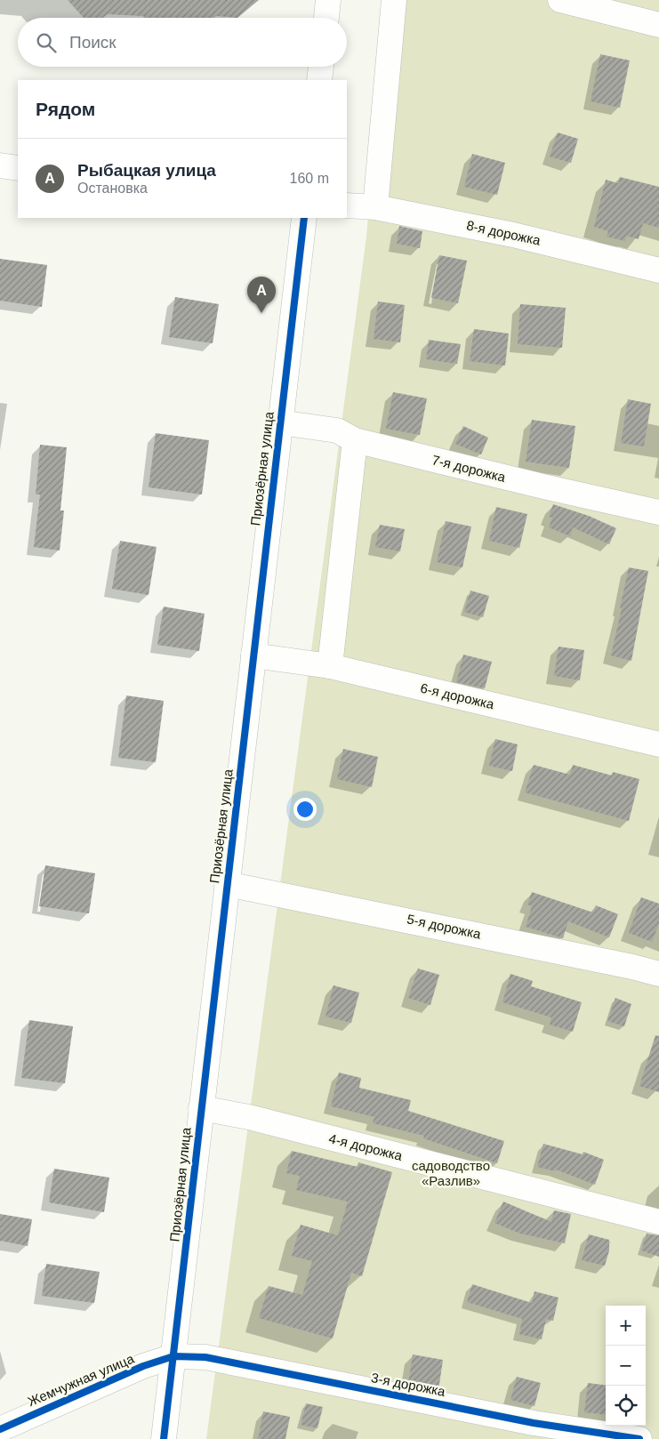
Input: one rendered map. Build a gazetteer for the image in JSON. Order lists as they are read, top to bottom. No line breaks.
{"streets":{"street":["8-я дорожка","Приозёрная улица","7-я дорожка","6-я дорожка","5-я дорожка","4-я дорожка","Жемчужная улица","3-я дорожка"]},"crossings":[["Приозёрная улица","7-я дорожка"],["Приозёрная улица","6-я дорожка"],["Приозёрная улица","5-я дорожка"],["Приозёрная улица","4-я дорожка"],["Приозёрная улица","Жемчужная улица"],["Приозёрная улица","3-я дорожка"],["Жемчужная улица","3-я дорожка"]],"parks":["садоводство «Разлив»"],"page":{"search":"Поиск","heading":"Рядом","list":[{"mark":"A","name":"Рыбацкая улица","note":"Остановка","value":"160 m"}],"pins":"A","map_buttons":["+","−"]}}
